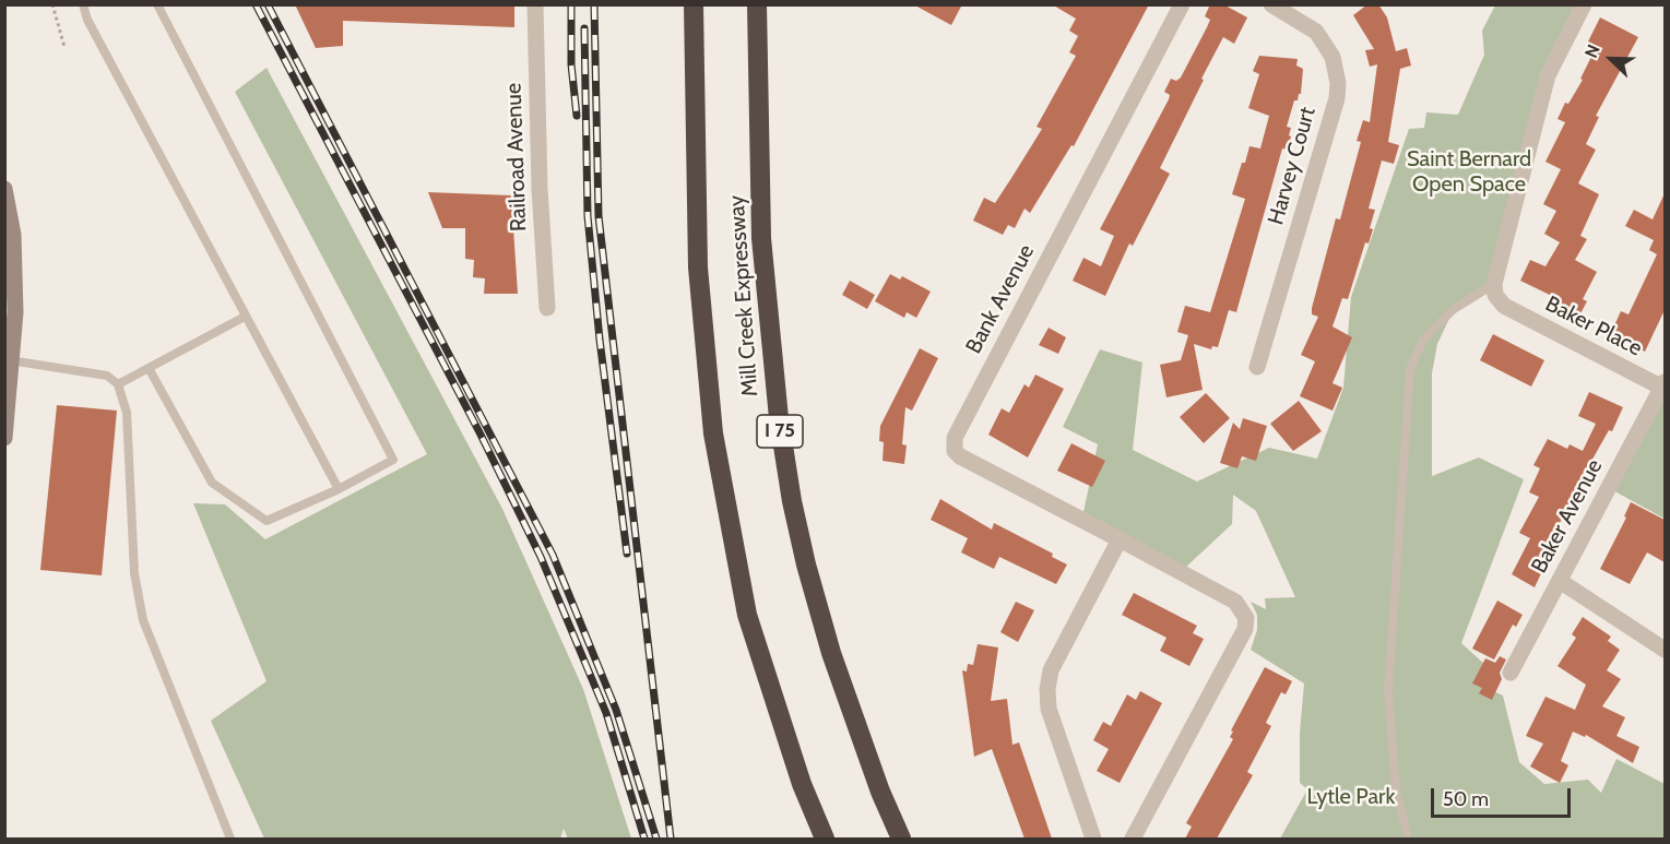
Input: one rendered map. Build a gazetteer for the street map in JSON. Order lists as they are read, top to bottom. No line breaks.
{"streets":{"highway":["Mill Creek Expressway","I 75"],"street":["Railroad Avenue","Harvey Court","Bank Avenue","Baker Place","Baker Avenue"]},"crossings":[["Baker Place","Baker Avenue"]],"parks":["Saint Bernard Open Space","Lytle Park"],"scale_bar":"50 m","north":"top left"}
